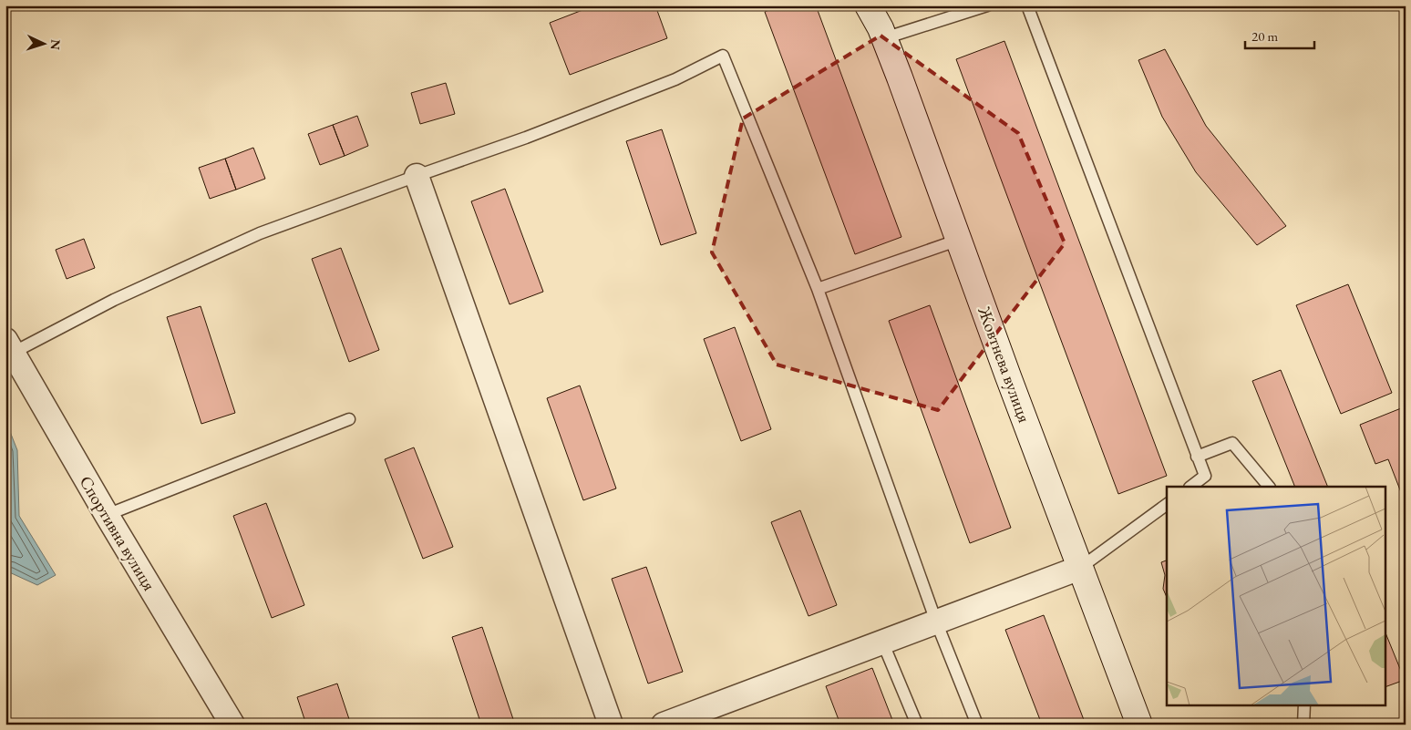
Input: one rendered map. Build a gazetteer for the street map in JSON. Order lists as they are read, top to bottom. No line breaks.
{"streets":{"main road":["Жовтнева вулиця"],"street":["Спортивна вулиця"]},"scale_bar":"20 m","north":"right"}
